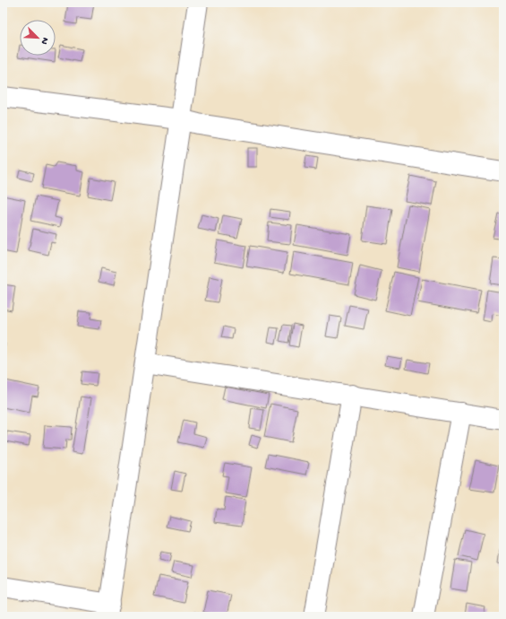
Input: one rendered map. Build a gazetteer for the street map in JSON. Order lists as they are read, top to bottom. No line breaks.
{"north":"bottom right"}
